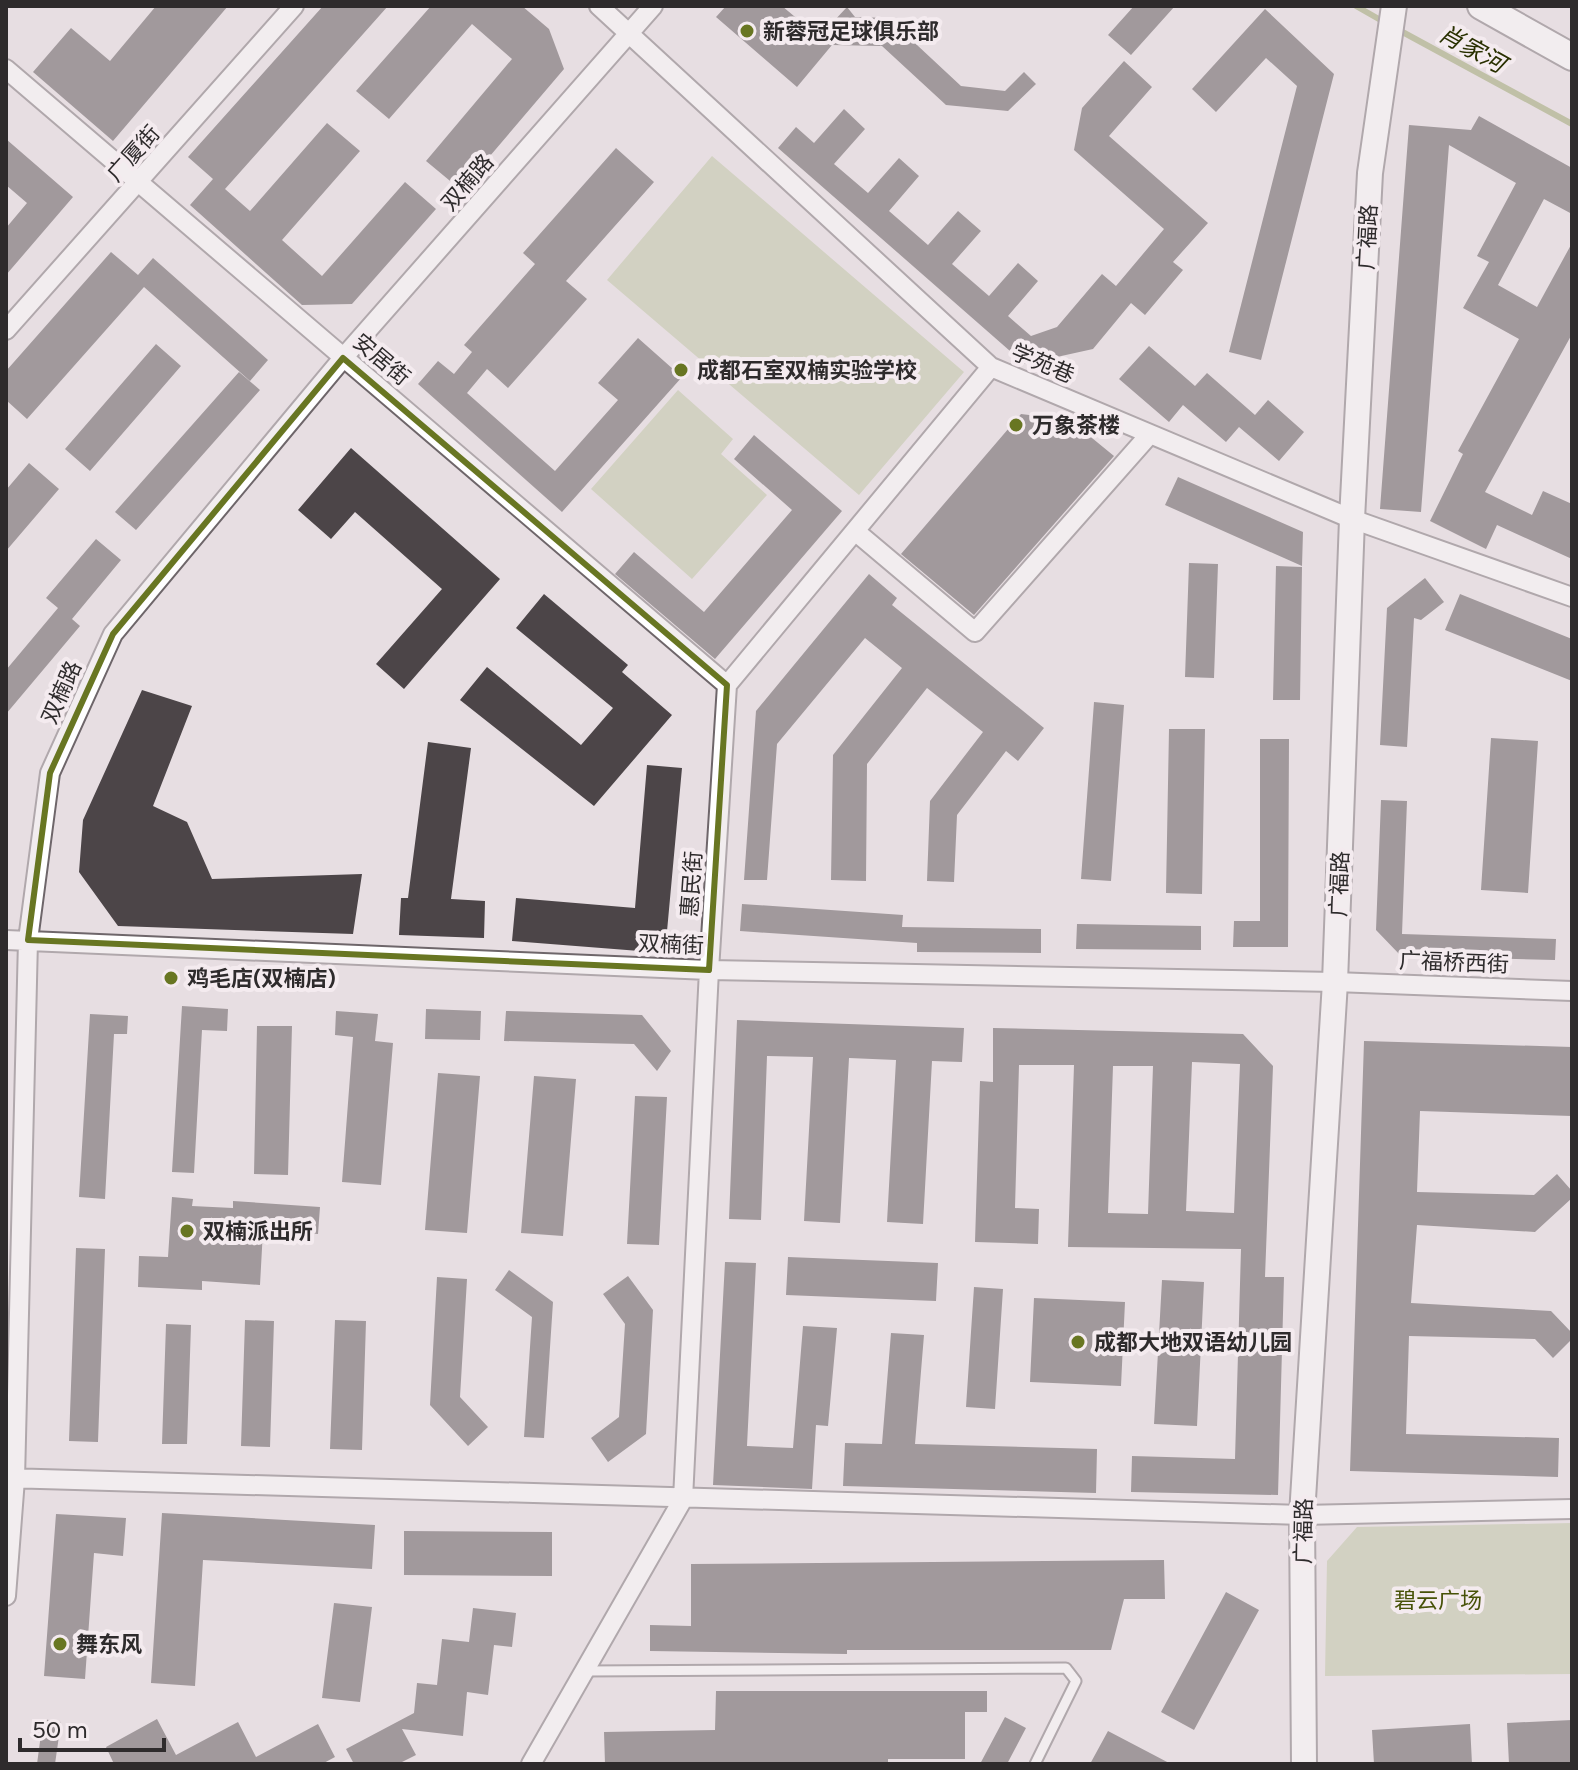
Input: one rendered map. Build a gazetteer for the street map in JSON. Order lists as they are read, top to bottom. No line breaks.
{"streets":{"street":["广厦街","双楠路","广福路","安居街","学苑巷","惠民街","双楠街","广福桥西街"]},"crossings":[["广厦街","安居街"],["双楠路","安居街"],["双楠路","学苑巷"],["双楠路","双楠街"],["广福路","学苑巷"],["广福路","双楠街"],["广福路","广福桥西街"],["安居街","惠民街"],["惠民街","双楠街"],["双楠街","广福桥西街"]],"water":["肖家河"],"parks":["碧云广场"],"places":["新蓉冠足球俱乐部","成都石室双楠实验学校","万象茶楼","鸡毛店(双楠店)","双楠派出所","成都大地双语幼儿园","舞东风"],"scale_bar":"50 m"}
